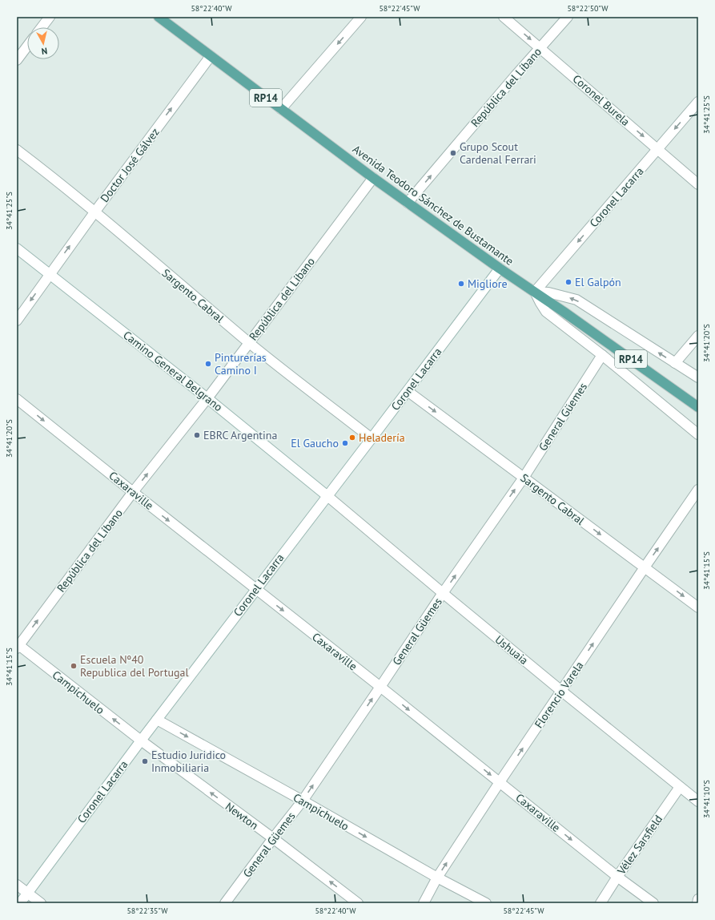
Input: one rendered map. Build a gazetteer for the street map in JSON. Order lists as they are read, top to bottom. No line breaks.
{"streets":{"main road":["RP14","Avenida Teodoro Sánchez de Bustamante"],"street":["República del Líbano","Coronel Burela","Doctor José Gálvez","Coronel Lacarra","Sargento Cabral","Camino General Belgrano","General Güemes","Caxaraville","Ushuaia","Campichuelo","Florencio Varela","Newton","Vélez Sarsfield"]},"crossings":[["República del Líbano","Coronel Burela"],["República del Líbano","Avenida Teodoro Sánchez de Bustamante"],["República del Líbano","Sargento Cabral"],["República del Líbano","Camino General Belgrano"],["República del Líbano","Caxaraville"],["República del Líbano","Campichuelo"],["Coronel Burela","Coronel Lacarra"],["Doctor José Gálvez","Avenida Teodoro Sánchez de Bustamante"],["Doctor José Gálvez","Sargento Cabral"],["Doctor José Gálvez","Camino General Belgrano"],["Coronel Lacarra","Avenida Teodoro Sánchez de Bustamante"],["Coronel Lacarra","Sargento Cabral"],["Coronel Lacarra","Camino General Belgrano"],["Coronel Lacarra","Caxaraville"],["Coronel Lacarra","Ushuaia"],["Coronel Lacarra","Campichuelo"],["Coronel Lacarra","Newton"],["Sargento Cabral","General Güemes"],["Sargento Cabral","Florencio Varela"],["Camino General Belgrano","Ushuaia"],["General Güemes","Caxaraville"],["General Güemes","Ushuaia"],["General Güemes","Campichuelo"],["General Güemes","Newton"],["Caxaraville","Florencio Varela"],["Caxaraville","Vélez Sarsfield"],["Ushuaia","Florencio Varela"],["Ushuaia","Vélez Sarsfield"],["Campichuelo","Florencio Varela"],["Campichuelo","Newton"]],"one_way":["República del Líbano","Coronel Burela","Sargento Cabral","General Güemes","Caxaraville","Florencio Varela","Newton"],"places":["Grupo Scout Cardenal Ferrari","El Galpón","Migliore","Pinturerías Camino I","EBRC Argentina","Heladería","El Gaucho","Escuela Nº40 Republica del Portugal","Estudio Juridico Inmobiliaria"],"north":"bottom","coordinates":["58°22'40\"W","58°22'45\"W","58°22'50\"W","34°41'25\"S","34°41'20\"S","34°41'15\"S","34°41'10\"S","58°22'35\"W"]}
